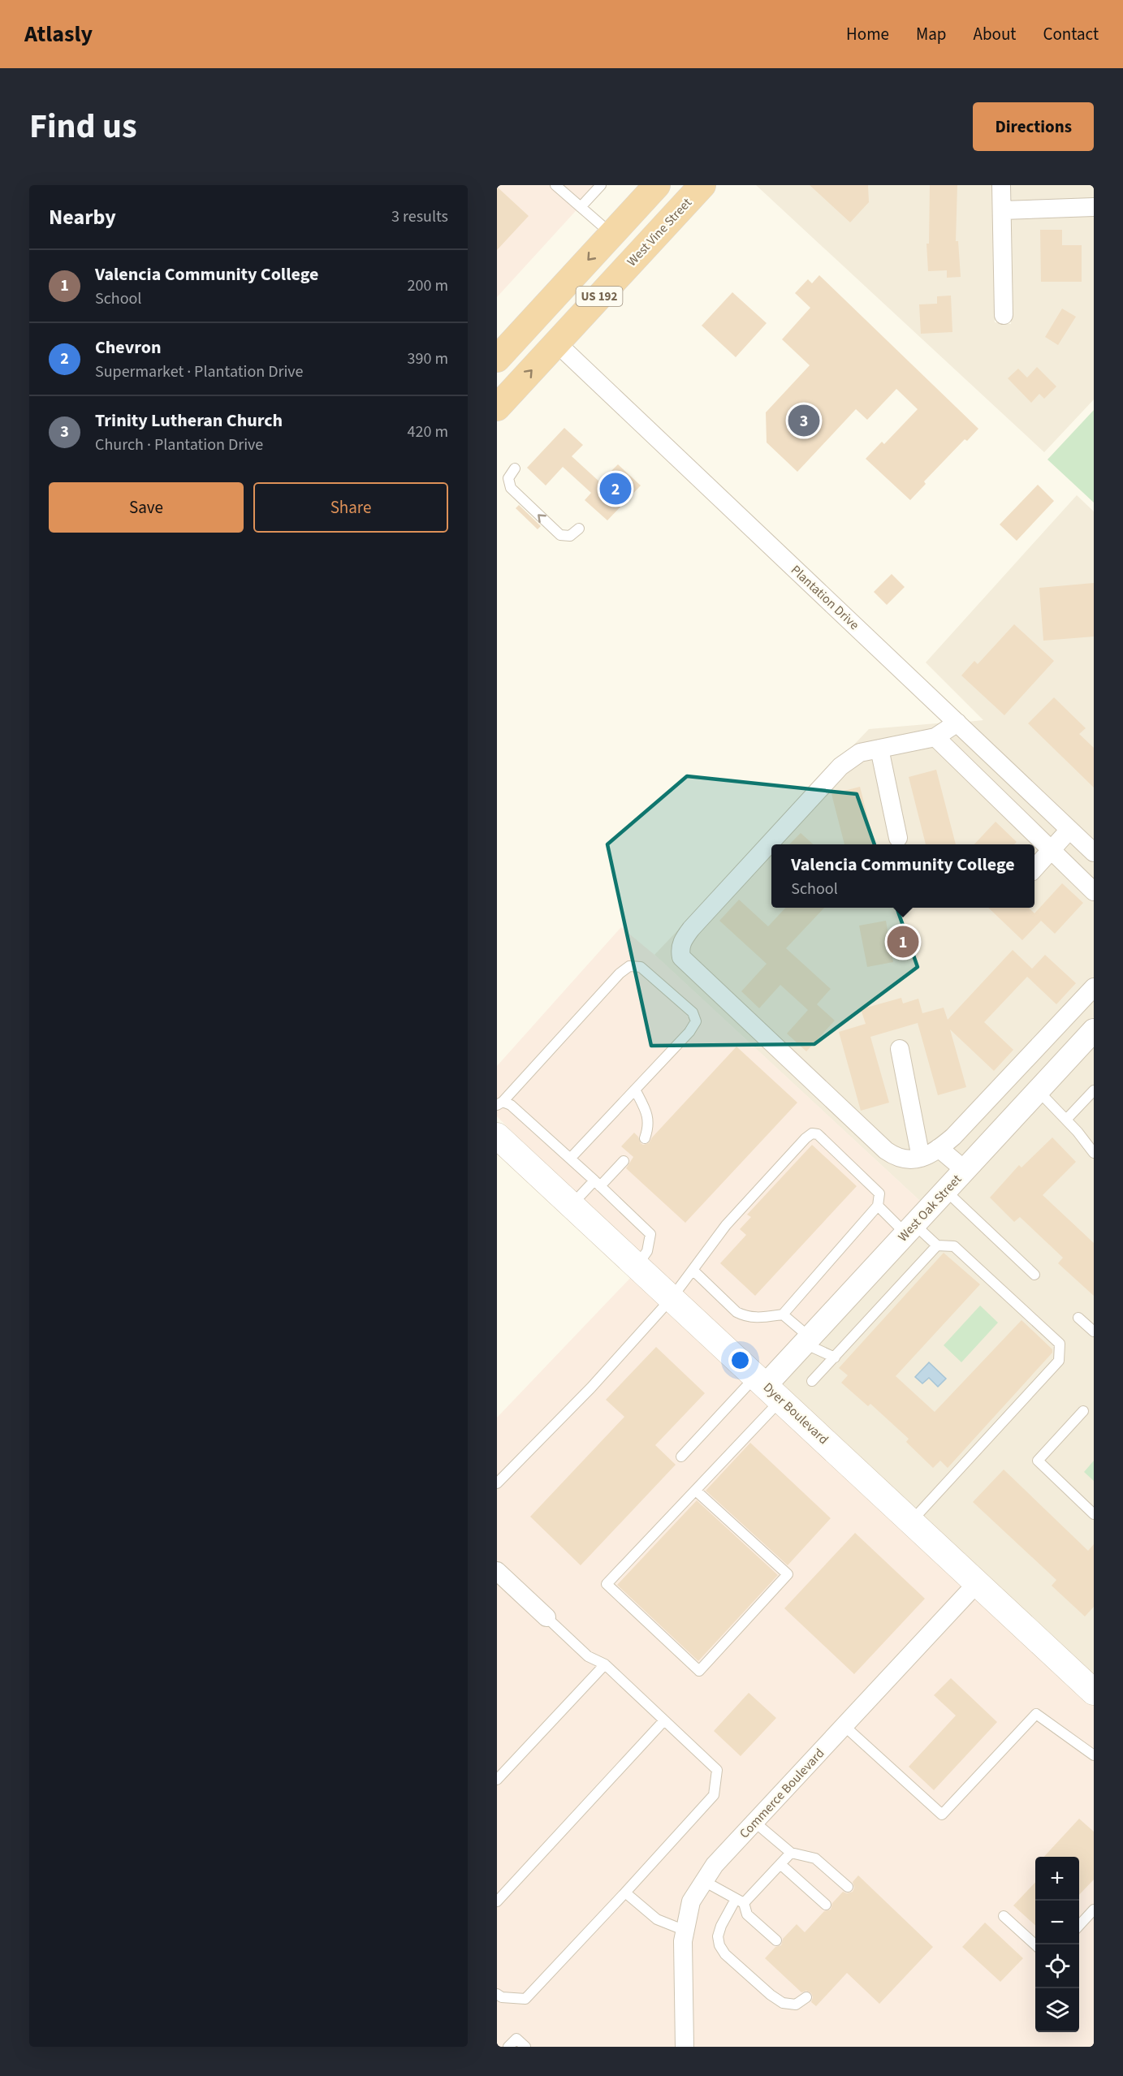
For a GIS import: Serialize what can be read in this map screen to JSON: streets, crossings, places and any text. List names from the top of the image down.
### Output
{
  "streets": {
    "highway": ["West Vine Street", "US 192"],
    "main road": ["Dyer Boulevard"],
    "street": ["Plantation Drive", "West Oak Street", "Commerce Boulevard"]
  },
  "crossings": [
    ["West Vine Street", "Plantation Drive"],
    ["West Oak Street", "Dyer Boulevard"],
    ["Dyer Boulevard", "Commerce Boulevard"]
  ],
  "page": {
    "header": "Atlasly",
    "nav": [
      "Home",
      "Map",
      "About",
      "Contact"
    ],
    "title": "Find us",
    "buttons": [
      "Directions",
      ["Save", "Share"]
    ],
    "heading": ["Nearby", "3 results"],
    "list": [
      {
        "mark": "1",
        "name": "Valencia Community College",
        "note": "School",
        "value": "200 m"
      },
      {
        "mark": "2",
        "name": "Chevron",
        "note": "Supermarket · Plantation Drive",
        "value": "390 m"
      },
      {
        "mark": "3",
        "name": "Trinity Lutheran Church",
        "note": "Church · Plantation Drive",
        "value": "420 m"
      }
    ],
    "pins": ["3", "2", "1"],
    "popup": ["Valencia Community College", "School"],
    "map_buttons": ["+", "−"]
  }
}
